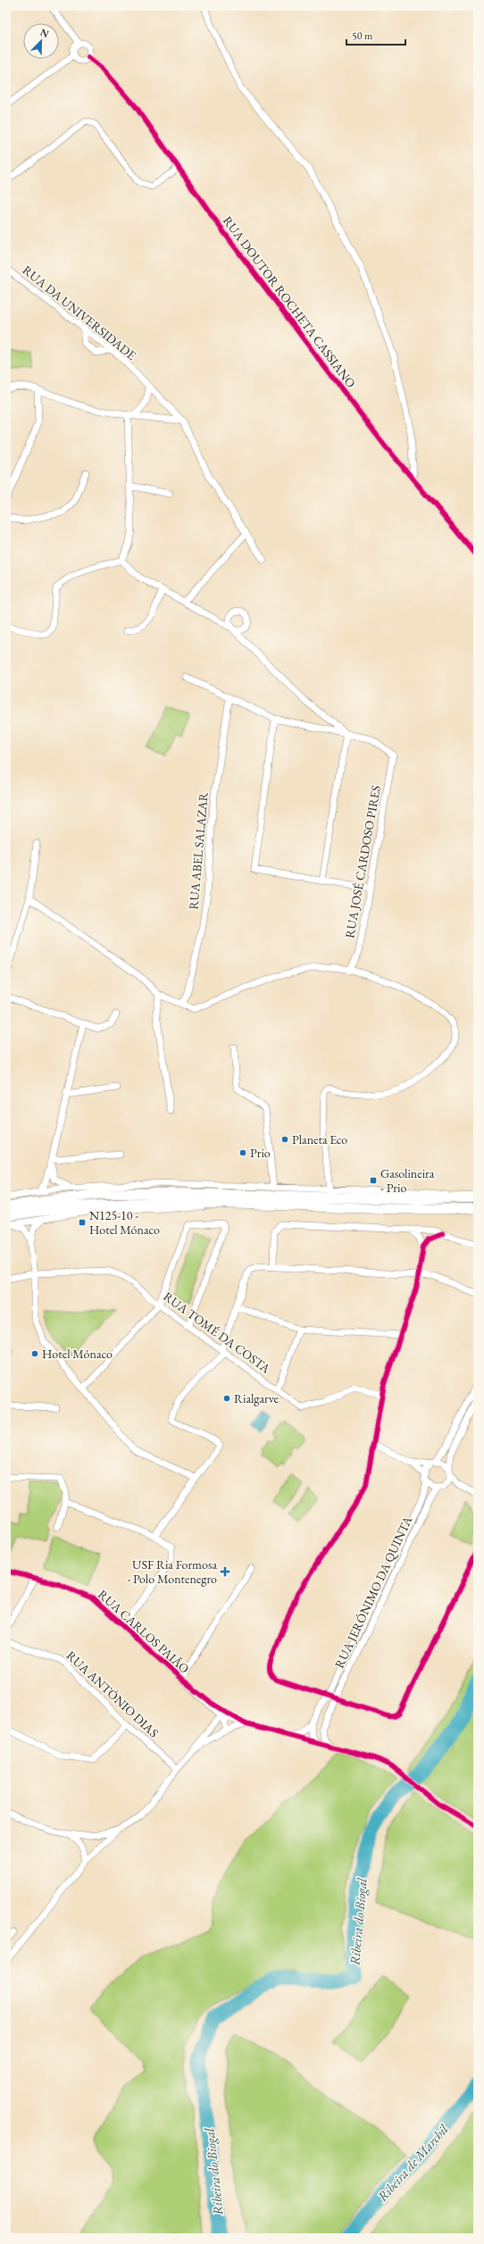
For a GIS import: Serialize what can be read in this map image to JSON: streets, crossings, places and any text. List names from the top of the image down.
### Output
{
  "streets": {
    "street": [
      "RUA DOUTOR ROCHETA CASSIANO",
      "RUA DA UNIVERSIDADE",
      "RUA ABEL SALAZAR",
      "RUA JOSÉ CARDOSO PIRES",
      "RUA TOMÉ DA COSTA",
      "RUA JERÓNIMO DA QUINTA",
      "RUA CARLOS PAIÃO",
      "RUA ANTÓNIO DIAS"
    ]
  },
  "water": ["Ribeira do Biogal", "Ribeira de Marchil"],
  "places": {
    "other": [
      "Planeta Eco",
      "Prio",
      "Hotel Mónaco",
      "Rialgarve"
    ],
    "transit": ["Gasolineira - Prio", "N125-10 - Hotel Mónaco"],
    "health": ["USF Ria Formosa - Polo Montenegro"]
  },
  "scale_bar": "50 m",
  "north": "top right"
}
